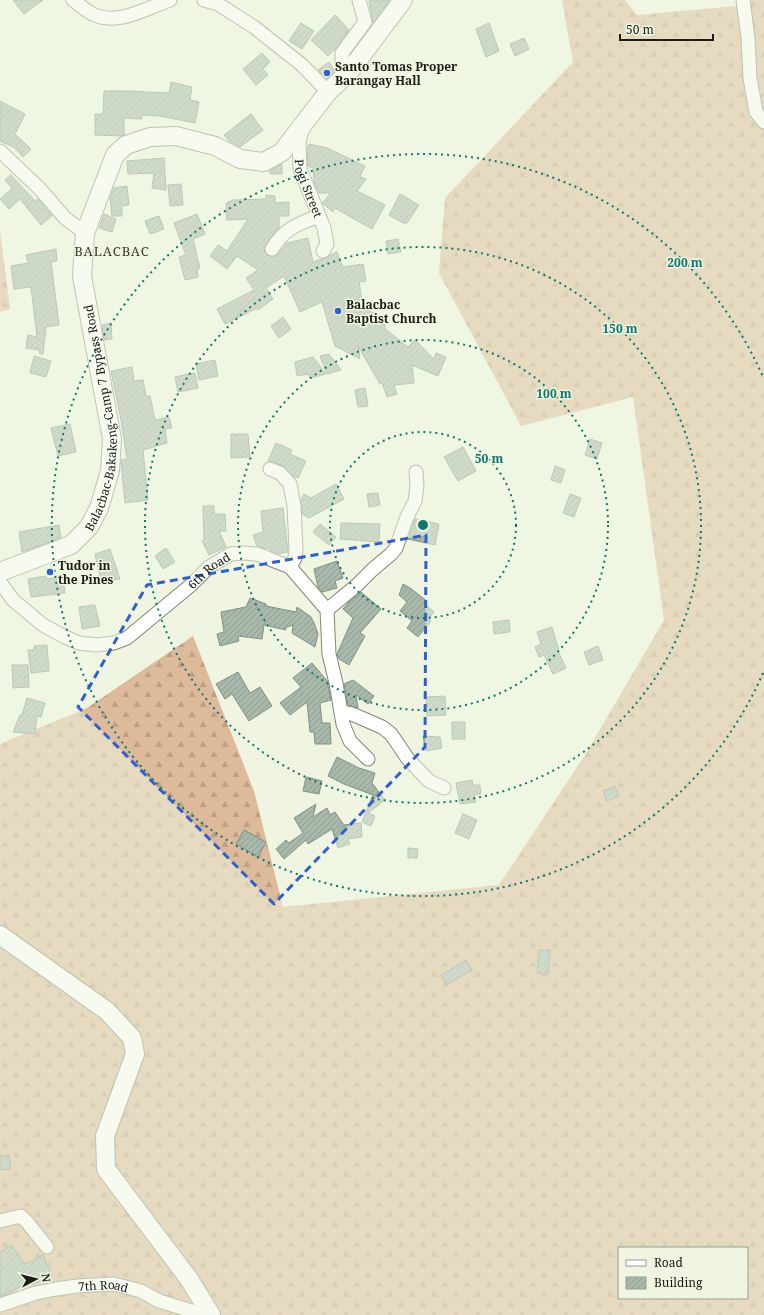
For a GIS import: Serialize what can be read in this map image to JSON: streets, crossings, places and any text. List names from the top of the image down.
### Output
{
  "streets": {
    "main road": ["Balacbac-Bakakeng-Camp 7 Bypass Road"],
    "street": ["Pogi Street", "6th Road", "7th Road"]
  },
  "crossings": [
    ["Pogi Street", "Balacbac-Bakakeng-Camp 7 Bypass Road"]
  ],
  "districts": ["BALACBAC"],
  "places": ["Santo Tomas Proper Barangay Hall", "Balacbac Baptist Church", "Tudor in the Pines"],
  "legend": ["Road", "Building"],
  "scale_bar": "50 m",
  "north": "right",
  "rings": [
    "200 m",
    "150 m",
    "100 m",
    "50 m"
  ]
}
